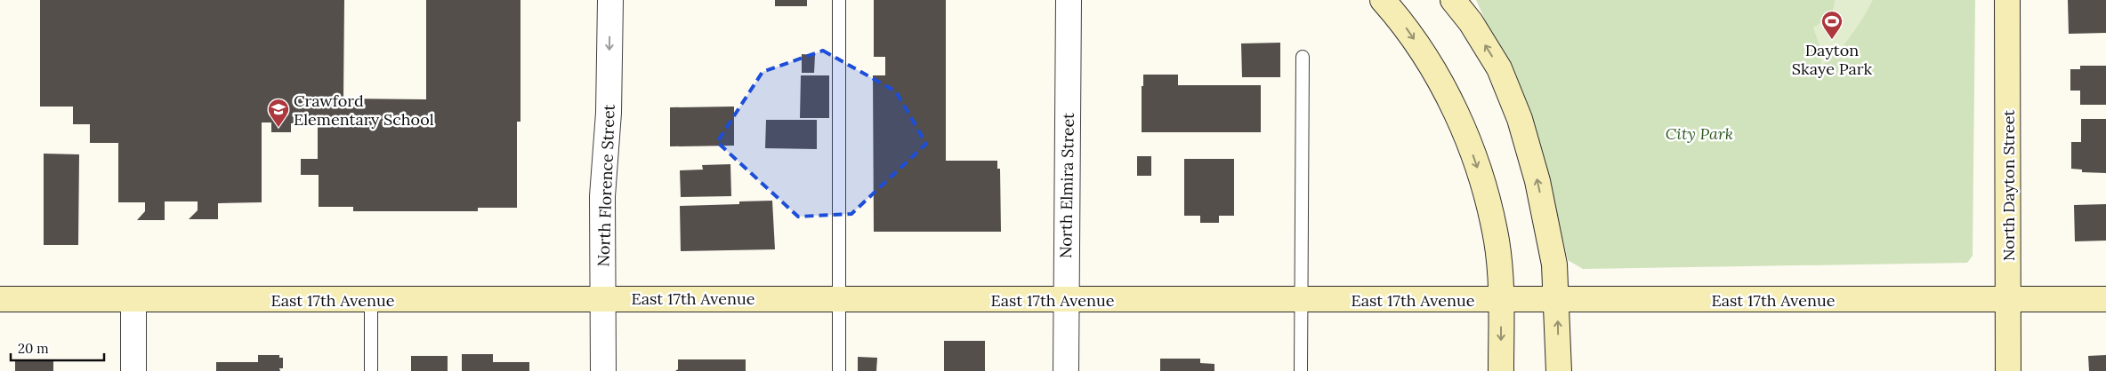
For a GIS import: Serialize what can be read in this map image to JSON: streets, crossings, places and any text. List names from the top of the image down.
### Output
{
  "streets": {
    "street": [
      "North Florence Street",
      "North Elmira Street",
      "North Dayton Street",
      "East 17th Avenue"
    ]
  },
  "crossings": [
    ["North Florence Street", "East 17th Avenue"],
    ["North Elmira Street", "East 17th Avenue"],
    ["North Dayton Street", "East 17th Avenue"]
  ],
  "one_way": ["North Florence Street"],
  "parks": ["City Park"],
  "places": {
    "sports": ["Dayton Skaye Park"],
    "school or university": ["Crawford Elementary School"]
  },
  "scale_bar": "20 m"
}
